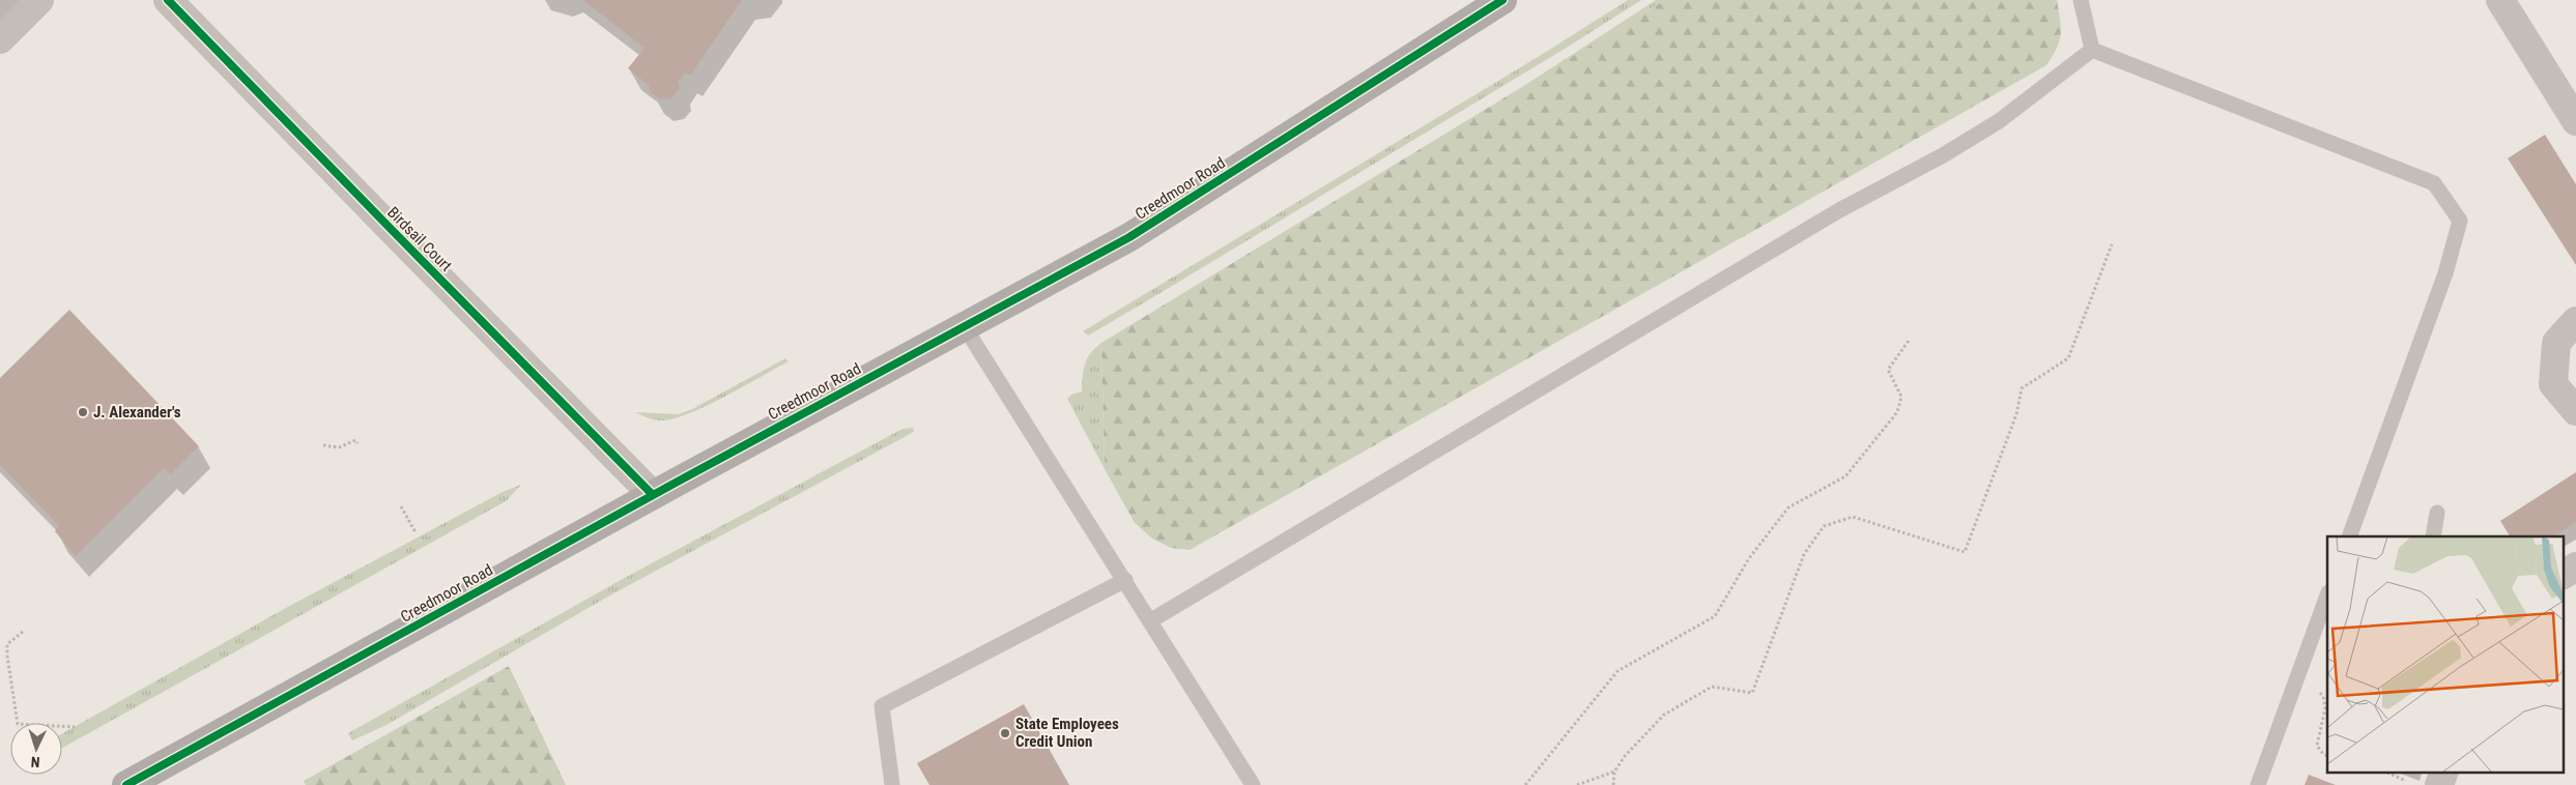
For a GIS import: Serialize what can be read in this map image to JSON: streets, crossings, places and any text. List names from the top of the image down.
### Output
{
  "streets": {
    "main road": ["Creedmoor Road"],
    "street": ["Birdsail Court"]
  },
  "crossings": [
    ["Creedmoor Road", "Birdsail Court"]
  ],
  "places": ["J. Alexander's", "State Employees Credit Union"],
  "north": "bottom"
}
